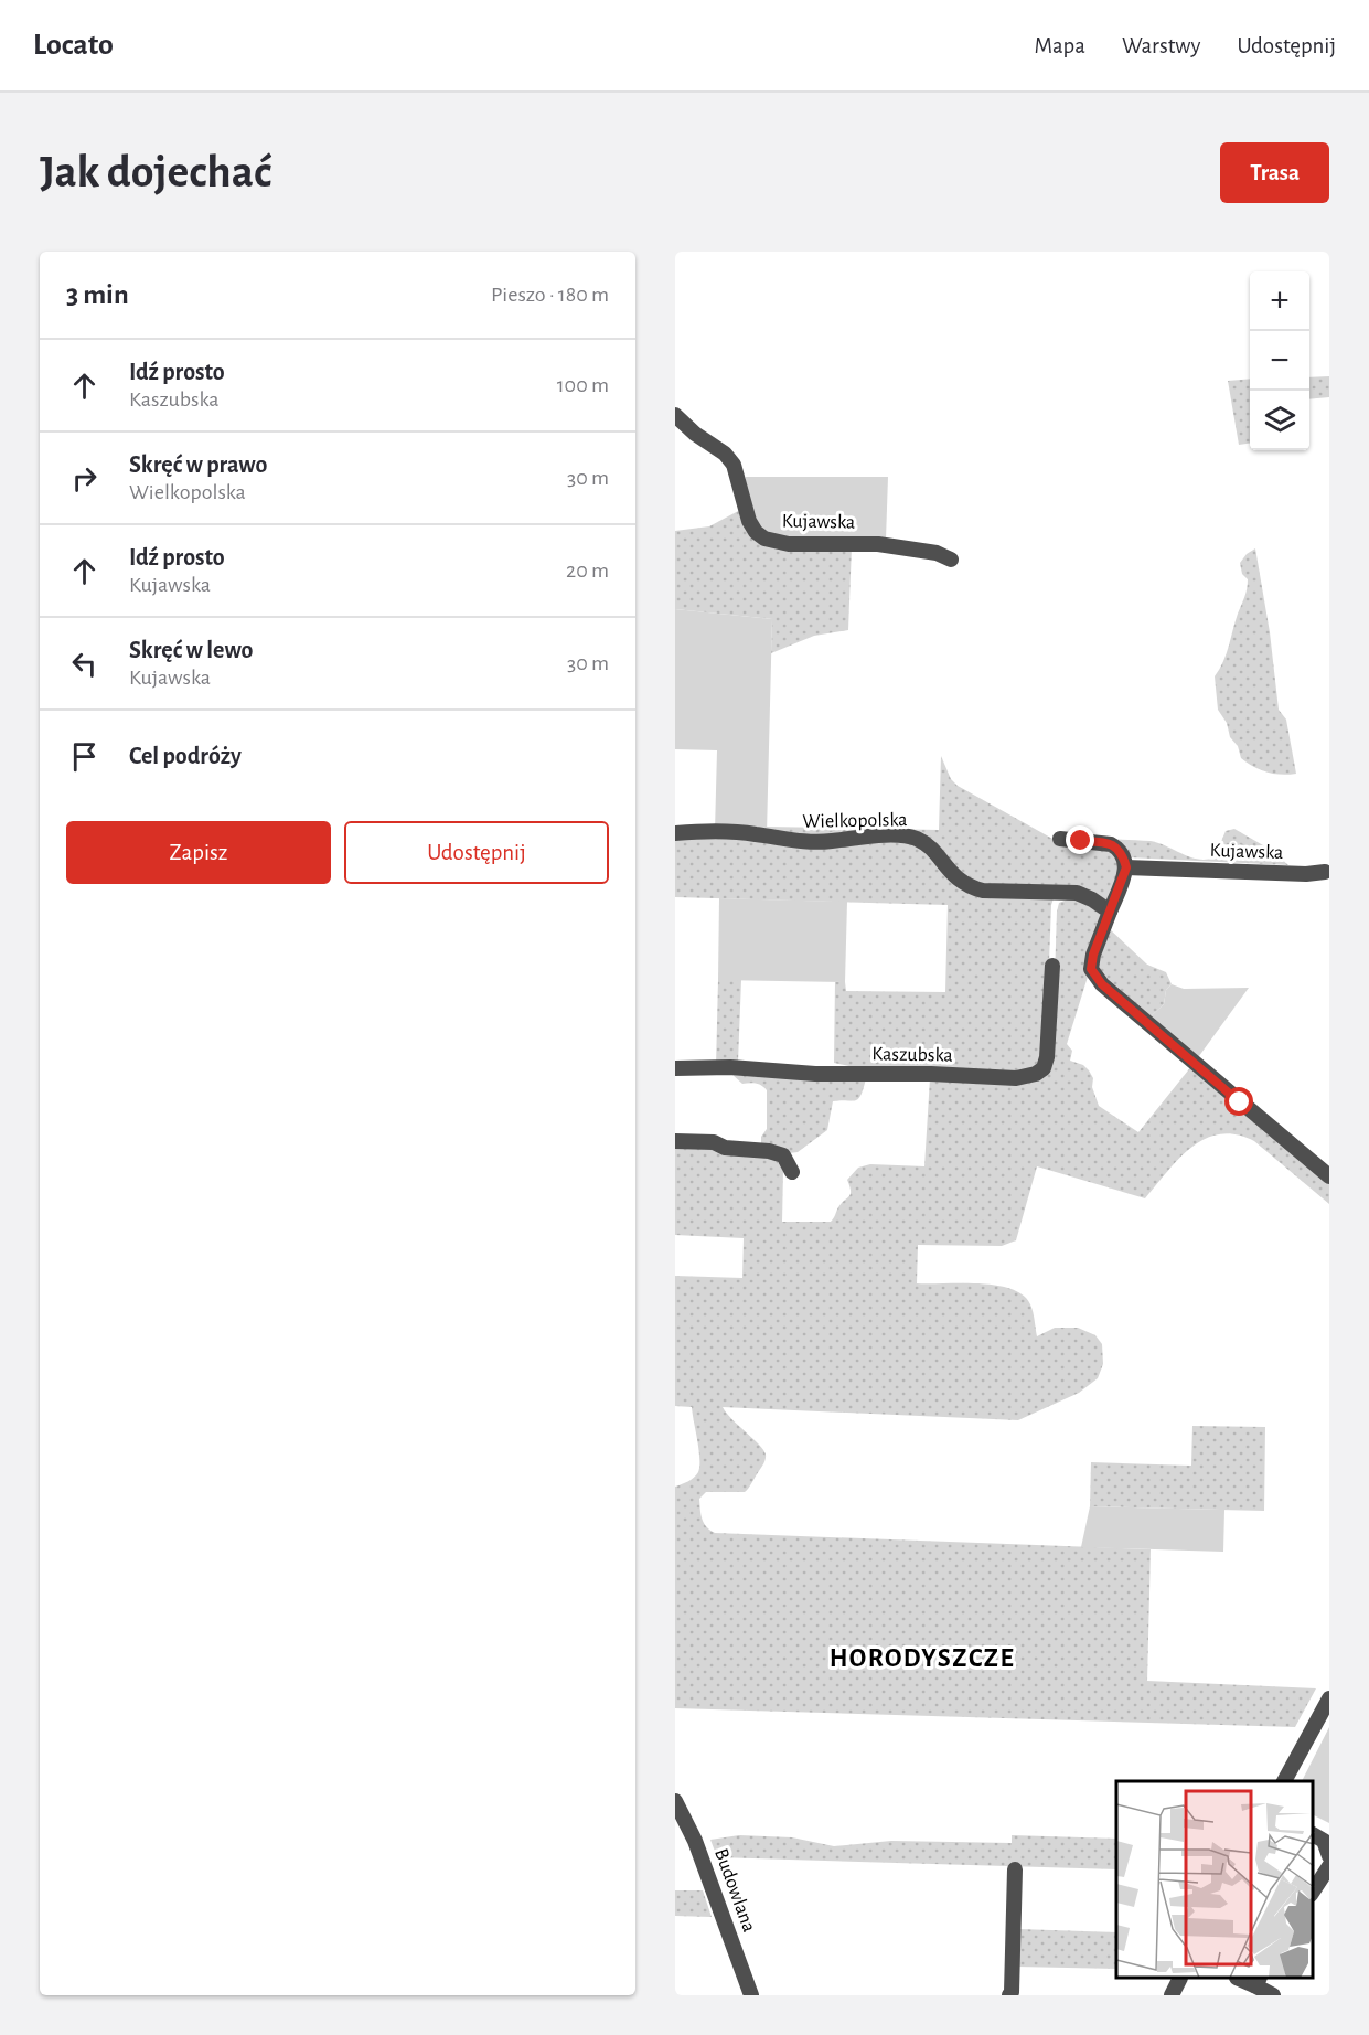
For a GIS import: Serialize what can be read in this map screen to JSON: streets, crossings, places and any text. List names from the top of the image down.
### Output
{
  "streets": {
    "street": [
      "Kujawska",
      "Wielkopolska",
      "Kaszubska",
      "Budowlana"
    ]
  },
  "districts": ["HORODYSZCZE"],
  "page": {
    "header": "Locato",
    "nav": ["Mapa", "Warstwy", "Udostępnij"],
    "buttons": [
      "Trasa",
      ["Zapisz", "Udostępnij"]
    ],
    "title": "Jak dojechać",
    "heading": ["3 min", "Pieszo · 180 m"],
    "map_buttons": ["+", "−"],
    "list": [
      ["Idź prosto", "Kaszubska", "100 m"],
      ["Skręć w prawo", "Wielkopolska", "30 m"],
      ["Idź prosto", "Kujawska", "20 m"],
      ["Skręć w lewo", "Kujawska", "30 m"],
      "Cel podróży"
    ]
  }
}
